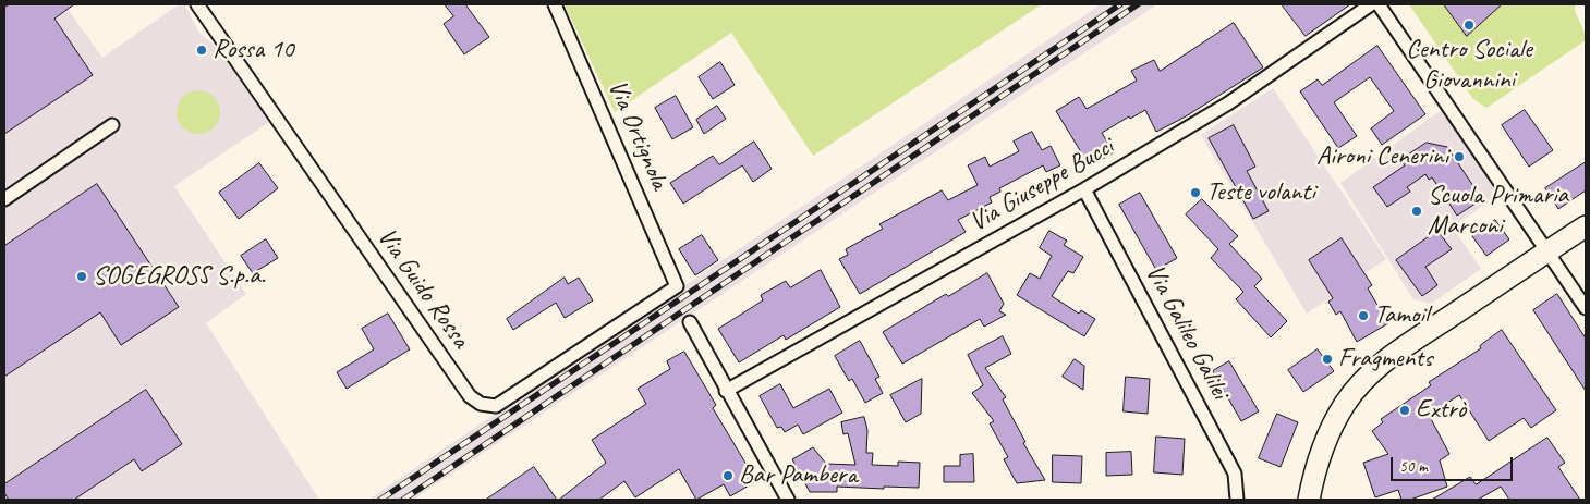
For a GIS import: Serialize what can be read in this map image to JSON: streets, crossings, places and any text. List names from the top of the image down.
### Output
{
  "streets": {
    "street": [
      "Via Ortignola",
      "Via Giuseppe Bucci",
      "Via Guido Rossa",
      "Via Galileo Galilei"
    ]
  },
  "crossings": [
    ["Via Ortignola", "Via Guido Rossa"],
    ["Via Giuseppe Bucci", "Via Galileo Galilei"]
  ],
  "places": [
    "Centro Sociale Giovannini",
    "Rossa 10",
    "Aironi Cenerini",
    "Teste volanti",
    "Scuola Primaria Marconi",
    "SOGEGROSS S.p.a.",
    "Tamoil",
    "Fragments",
    "Extrò",
    "Bar Pambera"
  ],
  "scale_bar": "50 m"
}
